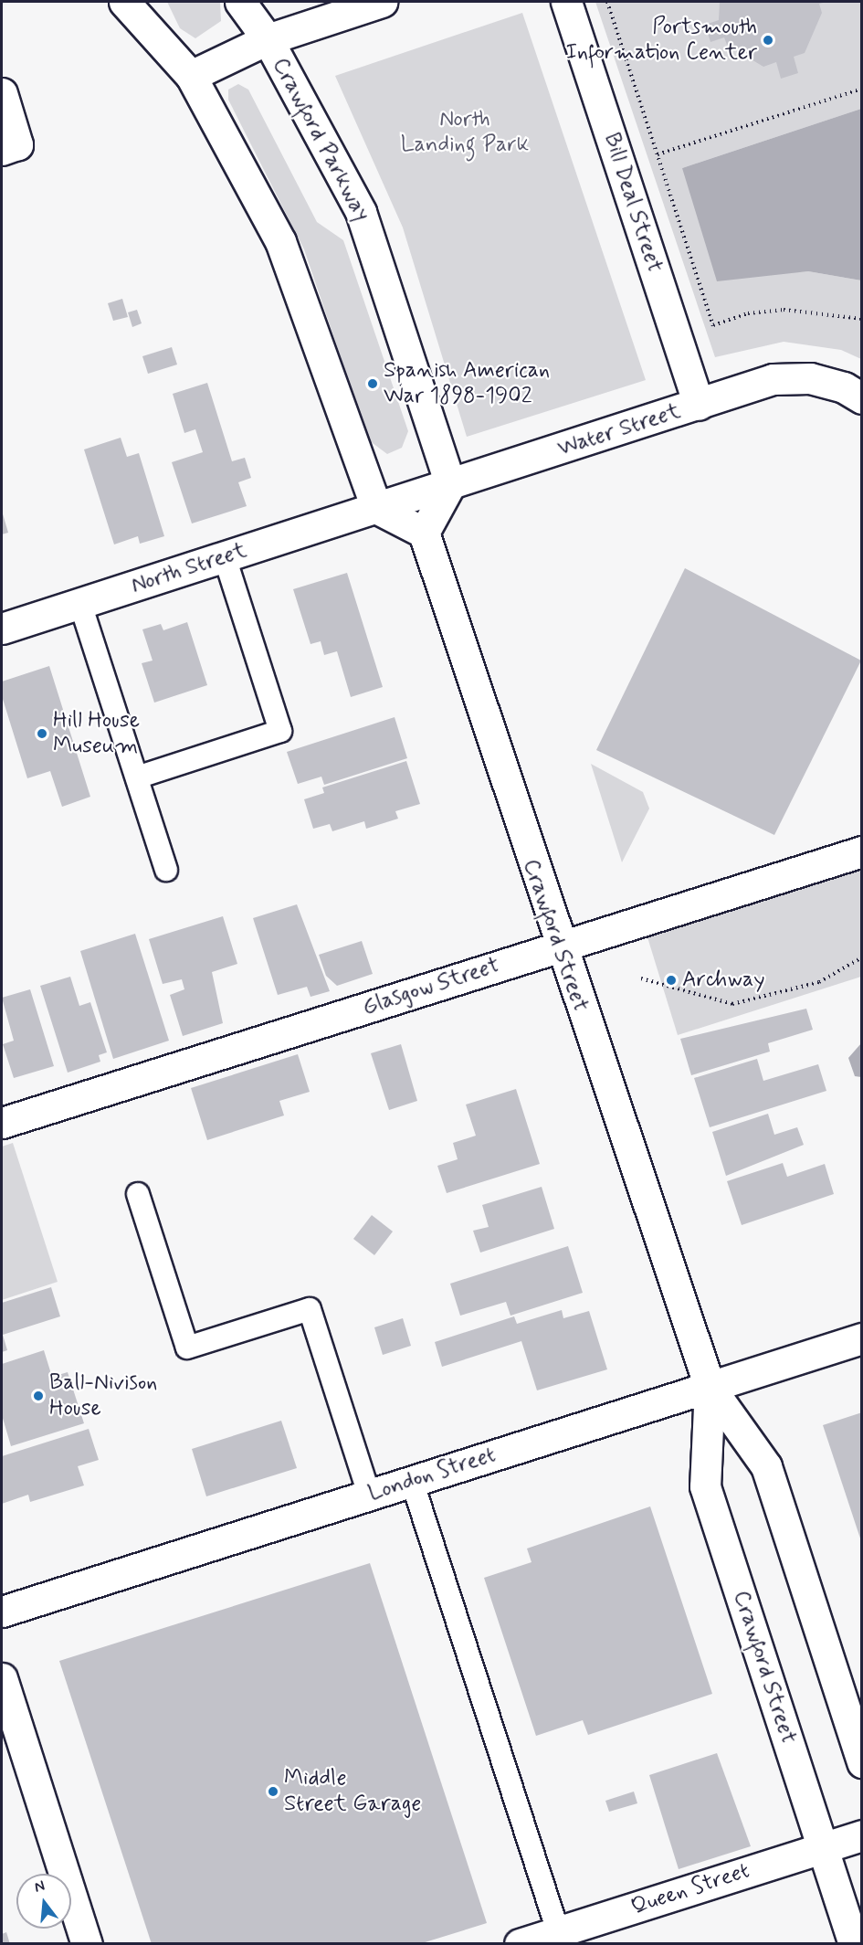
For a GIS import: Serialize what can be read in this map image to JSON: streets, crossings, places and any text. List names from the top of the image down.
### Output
{
  "streets": {
    "street": [
      "Crawford Parkway",
      "Bill Deal Street",
      "Water Street",
      "North Street",
      "Crawford Street",
      "Glasgow Street",
      "London Street",
      "Queen Street"
    ]
  },
  "crossings": [
    ["Crawford Parkway", "Water Street"],
    ["Bill Deal Street", "Water Street"],
    ["Water Street", "North Street"],
    ["Crawford Street", "Glasgow Street"],
    ["Crawford Street", "London Street"],
    ["Crawford Street", "Queen Street"]
  ],
  "parks": ["North Landing Park"],
  "places": [
    "Portsmouth Information Center",
    "Spanish American War 1898-1902",
    "Hill House Museum",
    "Archway",
    "Ball-Nivison House",
    "Middle Street Garage"
  ],
  "north": "top"
}
